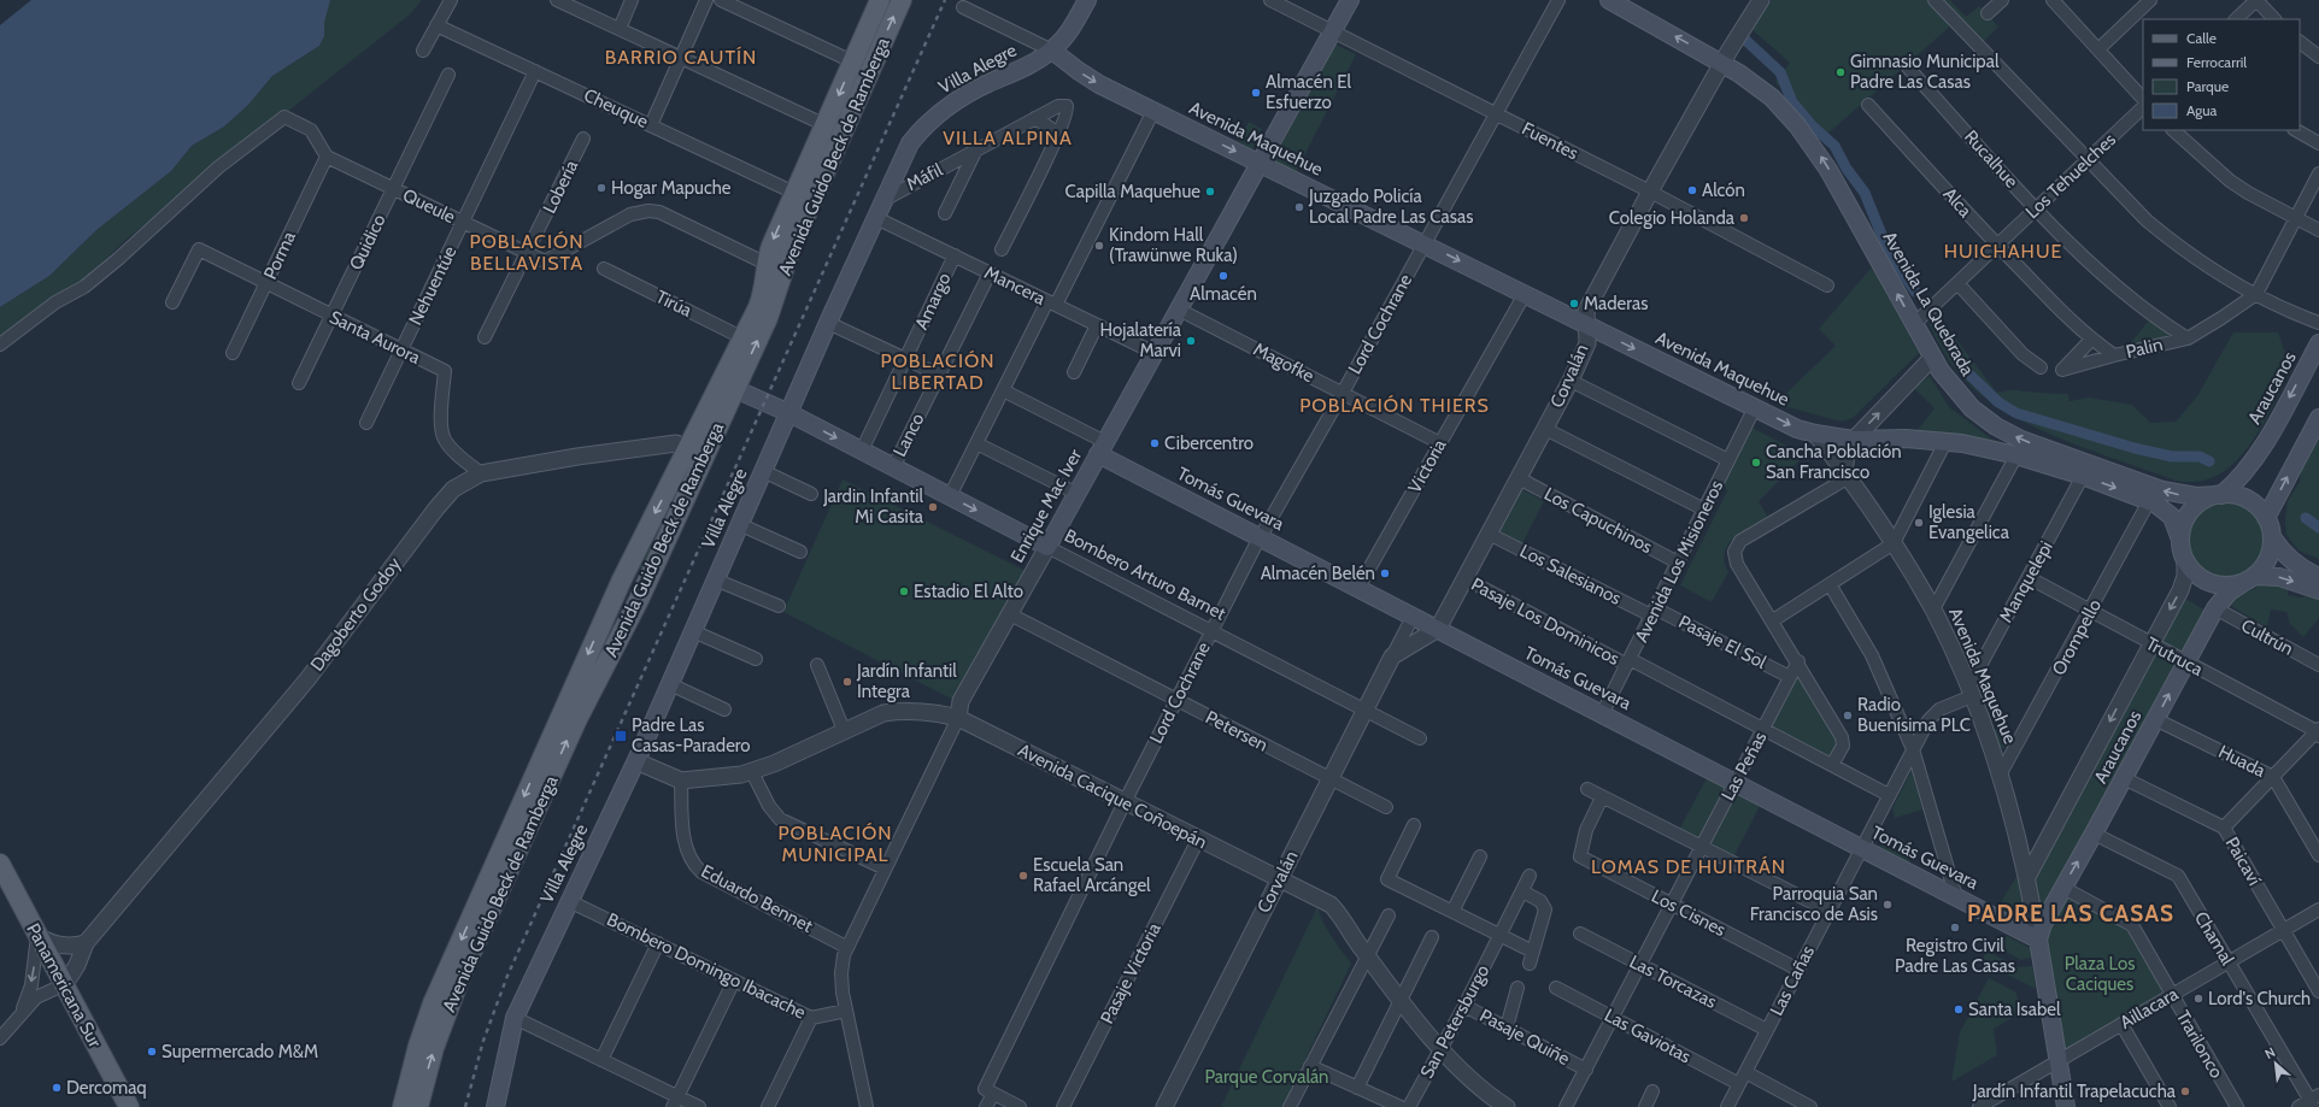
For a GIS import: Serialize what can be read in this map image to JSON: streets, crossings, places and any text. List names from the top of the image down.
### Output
{
  "streets": {
    "main road": [
      "Villa Alegre",
      "Avenida Maquehue",
      "Avenida Guido Beck de Ramberga",
      "Avenida La Quebrada",
      "Araucanos",
      "Tomás Guevara",
      "Enrique Mac Iver",
      "Bombero Arturo Barnet",
      "Panamericana Sur"
    ],
    "street": [
      "Cheuque",
      "Fuentes",
      "Rucalhue",
      "Los Tehuelches",
      "Máfil",
      "Lobería",
      "Alca",
      "Queule",
      "Quidico",
      "Porma",
      "Nehuentúe",
      "Mancera",
      "Amargo",
      "Tirúa",
      "Lord Cochrane",
      "Santa Aurora",
      "Palin",
      "Magofke",
      "Corvalán",
      "Lanco",
      "Victoria",
      "Los Capuchinos",
      "Avenida Los Misioneros",
      "Los Salesianos",
      "Manquelepi",
      "Dagoberto Godoy",
      "Pasaje Los Dominicos",
      "Orompello",
      "Cultrún",
      "Pasaje El Sol",
      "Trutruca",
      "Petersen",
      "Huada",
      "Las Peñas",
      "Avenida Cacique Coñoepán",
      "Paicaví",
      "Eduardo Bennet",
      "Los Cisnes",
      "Chamal",
      "Bombero Domingo Ibacache",
      "Pasaje Victoria",
      "Las Cañas",
      "Las Torcazas",
      "Aillacara",
      "San Petersburgo",
      "Las Gaviotas",
      "Pasaje Quiñe",
      "Trarilonco"
    ]
  },
  "crossings": [
    ["Villa Alegre", "Avenida Maquehue"],
    ["Villa Alegre", "Máfil"],
    ["Villa Alegre", "Mancera"],
    ["Villa Alegre", "Bombero Arturo Barnet"],
    ["Villa Alegre", "Bombero Domingo Ibacache"],
    ["Cheuque", "Avenida Guido Beck de Ramberga"],
    ["Cheuque", "Nehuentúe"],
    ["Avenida Maquehue", "Lord Cochrane"],
    ["Avenida Maquehue", "Corvalán"],
    ["Avenida Maquehue", "Araucanos"],
    ["Avenida Maquehue", "Victoria"],
    ["Avenida Maquehue", "Tomás Guevara"],
    ["Avenida Maquehue", "Enrique Mac Iver"],
    ["Avenida Maquehue", "Avenida Los Misioneros"],
    ["Avenida Maquehue", "Manquelepi"],
    ["Avenida Maquehue", "Orompello"],
    ["Avenida Maquehue", "Las Cañas"],
    ["Avenida Maquehue", "Aillacara"],
    ["Fuentes", "Lord Cochrane"],
    ["Fuentes", "Corvalán"],
    ["Fuentes", "Enrique Mac Iver"],
    ["Avenida Guido Beck de Ramberga", "Queule"],
    ["Avenida Guido Beck de Ramberga", "Tirúa"],
    ["Avenida Guido Beck de Ramberga", "Bombero Arturo Barnet"],
    ["Avenida Guido Beck de Ramberga", "Dagoberto Godoy"],
    ["Rucalhue", "Los Tehuelches"],
    ["Rucalhue", "Palin"],
    ["Los Tehuelches", "Alca"],
    ["Los Tehuelches", "Avenida La Quebrada"],
    ["Lobería", "Queule"],
    ["Alca", "Palin"],
    ["Queule", "Quidico"],
    ["Queule", "Porma"],
    ["Queule", "Nehuentúe"],
    ["Quidico", "Santa Aurora"],
    ["Porma", "Santa Aurora"],
    ["Nehuentúe", "Santa Aurora"],
    ["Mancera", "Amargo"],
    ["Mancera", "Lanco"],
    ["Mancera", "Enrique Mac Iver"],
    ["Amargo", "Bombero Arturo Barnet"],
    ["Avenida La Quebrada", "Corvalán"],
    ["Avenida La Quebrada", "Araucanos"],
    ["Lord Cochrane", "Magofke"],
    ["Lord Cochrane", "Tomás Guevara"],
    ["Lord Cochrane", "Bombero Arturo Barnet"],
    ["Lord Cochrane", "Petersen"],
    ["Lord Cochrane", "Avenida Cacique Coñoepán"],
    ["Santa Aurora", "Dagoberto Godoy"],
    ["Magofke", "Victoria"],
    ["Magofke", "Enrique Mac Iver"],
    ["Corvalán", "Tomás Guevara"],
    ["Corvalán", "Los Capuchinos"],
    ["Corvalán", "Bombero Arturo Barnet"],
    ["Corvalán", "Los Salesianos"],
    ["Corvalán", "Pasaje Los Dominicos"],
    ["Corvalán", "Petersen"],
    ["Corvalán", "Avenida Cacique Coñoepán"],
    ["Araucanos", "Tomás Guevara"],
    ["Araucanos", "Cultrún"],
    ["Araucanos", "Trutruca"],
    ["Araucanos", "Huada"],
    ["Araucanos", "Paicaví"],
    ["Araucanos", "Chamal"],
    ["Araucanos", "Trarilonco"],
    ["Lanco", "Bombero Arturo Barnet"],
    ["Victoria", "Tomás Guevara"],
    ["Tomás Guevara", "Enrique Mac Iver"],
    ["Tomás Guevara", "Avenida Los Misioneros"],
    ["Tomás Guevara", "Las Peñas"],
    ["Tomás Guevara", "Las Cañas"],
    ["Enrique Mac Iver", "Bombero Arturo Barnet"],
    ["Enrique Mac Iver", "Petersen"],
    ["Enrique Mac Iver", "Avenida Cacique Coñoepán"],
    ["Enrique Mac Iver", "Eduardo Bennet"],
    ["Enrique Mac Iver", "Bombero Domingo Ibacache"],
    ["Los Capuchinos", "Avenida Los Misioneros"],
    ["Avenida Los Misioneros", "Los Salesianos"],
    ["Avenida Los Misioneros", "Pasaje Los Dominicos"],
    ["Avenida Los Misioneros", "Pasaje El Sol"],
    ["Los Salesianos", "Pasaje El Sol"],
    ["Manquelepi", "Trutruca"],
    ["Manquelepi", "Las Cañas"],
    ["Dagoberto Godoy", "Panamericana Sur"],
    ["Pasaje Los Dominicos", "Las Peñas"],
    ["Pasaje Los Dominicos", "Las Cañas"],
    ["Orompello", "Trutruca"],
    ["Pasaje El Sol", "Las Peñas"],
    ["Las Peñas", "Los Cisnes"],
    ["Las Peñas", "Las Torcazas"],
    ["Las Peñas", "Las Gaviotas"],
    ["Las Peñas", "Pasaje Quiñe"],
    ["Avenida Cacique Coñoepán", "Eduardo Bennet"],
    ["Avenida Cacique Coñoepán", "Pasaje Victoria"],
    ["Avenida Cacique Coñoepán", "San Petersburgo"],
    ["Paicaví", "Aillacara"],
    ["Los Cisnes", "Las Cañas"],
    ["Chamal", "Aillacara"],
    ["Las Cañas", "Las Torcazas"],
    ["Las Cañas", "Las Gaviotas"],
    ["Aillacara", "Trarilonco"],
    ["San Petersburgo", "Pasaje Quiñe"]
  ],
  "one_way": ["Avenida La Quebrada"],
  "districts": [
    "BARRIO CAUTÍN",
    "VILLA ALPINA",
    "POBLACIÓN BELLAVISTA",
    "HUICHAHUE",
    "POBLACIÓN LIBERTAD",
    "POBLACIÓN THIERS",
    "POBLACIÓN MUNICIPAL",
    "LOMAS DE HUITRÁN",
    "PADRE LAS CASAS"
  ],
  "parks": ["Plaza Los Caciques", "Parque Corvalán"],
  "places": {
    "other": [
      "Gimnasio Municipal Padre Las Casas",
      "Almacén El Esfuerzo",
      "Hogar Mapuche",
      "Alcón",
      "Capilla Maquehue",
      "Juzgado Policía Local Padre Las Casas",
      "Colegio Holanda",
      "Kindom Hall (Trawünwe Ruka)",
      "Almacén",
      "Maderas",
      "Hojalatería Marvi",
      "Cibercentro",
      "Cancha Población San Francisco",
      "Jardin Infantil Mi Casita",
      "Iglesia Evangelica",
      "Almacén Belén",
      "Estadio El Alto",
      "Jardín Infantil Integra",
      "Radio Buenísima PLC",
      "Escuela San Rafael Arcángel",
      "Parroquia San Francisco de Asis",
      "Registro Civil Padre Las Casas",
      "Lord's Church",
      "Santa Isabel",
      "Supermercado M&M",
      "Dercomaq",
      "Jardín Infantil Trapelacucha"
    ],
    "transit": ["Padre Las Casas-Paradero"]
  },
  "legend": [
    "Calle",
    "Ferrocarril",
    "Parque",
    "Agua"
  ],
  "north": "top left"
}
